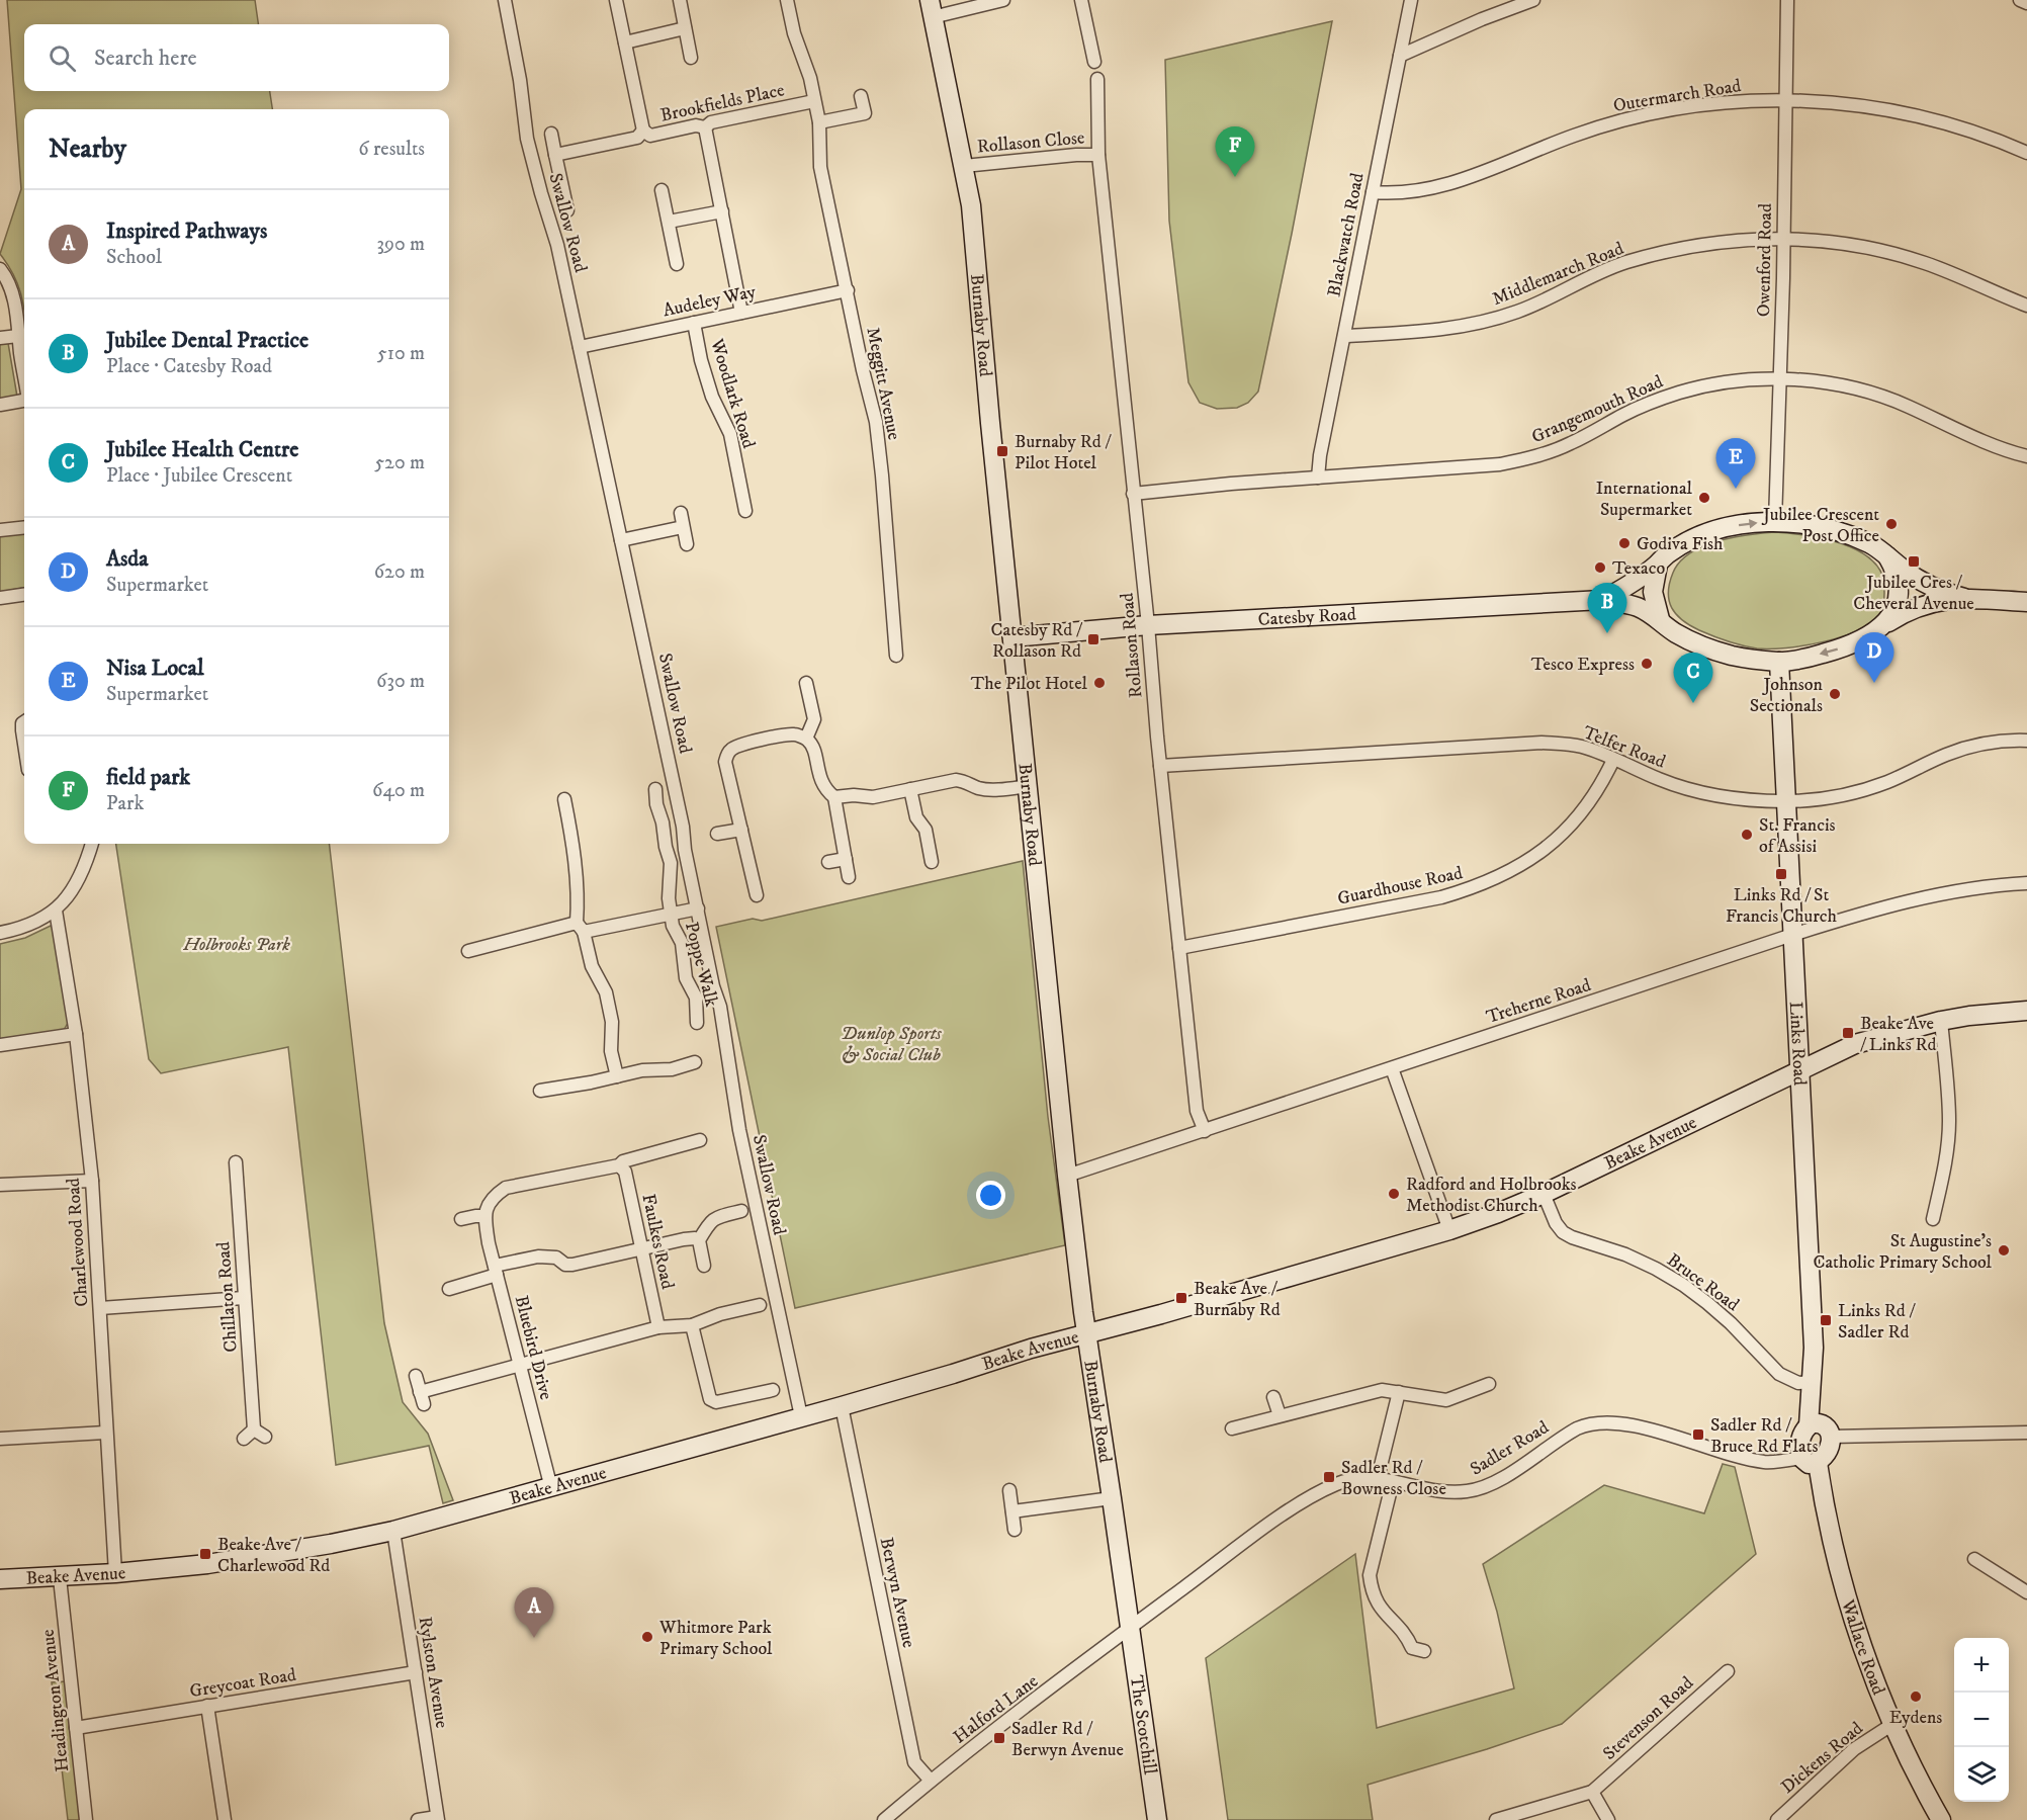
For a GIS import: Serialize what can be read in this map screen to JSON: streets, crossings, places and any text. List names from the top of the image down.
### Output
{
  "streets": {
    "street": [
      "Outermarch Road",
      "Brookfields Place",
      "Rollason Close",
      "Swallow Road",
      "Blackwatch Road",
      "Owenford Road",
      "Middlemarch Road",
      "Audeley Way",
      "Burnaby Road",
      "Meggitt Avenue",
      "Woodlark Road",
      "Grangemouth Road",
      "Catesby Road",
      "Rollason Road",
      "Telfer Road",
      "Guardhouse Road",
      "Poppe Walk",
      "Treherne Road",
      "Links Road",
      "Beake Avenue",
      "Faulkes Road",
      "Charlewood Road",
      "Bruce Road",
      "Chillaton Road",
      "Bluebird Drive",
      "Sadler Road",
      "Berwyn Avenue",
      "Wallace Road",
      "Rylston Avenue",
      "Greycoat Road",
      "Headington Avenue",
      "Halford Lane",
      "Stevenson Road",
      "The Scotchill",
      "Dickens Road"
    ]
  },
  "crossings": [
    ["Outermarch Road", "Blackwatch Road"],
    ["Outermarch Road", "Owenford Road"],
    ["Brookfields Place", "Meggitt Avenue"],
    ["Rollason Close", "Burnaby Road"],
    ["Rollason Close", "Rollason Road"],
    ["Swallow Road", "Audeley Way"],
    ["Swallow Road", "Beake Avenue"],
    ["Blackwatch Road", "Middlemarch Road"],
    ["Blackwatch Road", "Grangemouth Road"],
    ["Owenford Road", "Middlemarch Road"],
    ["Owenford Road", "Grangemouth Road"],
    ["Owenford Road", "Catesby Road"],
    ["Owenford Road", "Links Road"],
    ["Audeley Way", "Meggitt Avenue"],
    ["Audeley Way", "Woodlark Road"],
    ["Burnaby Road", "Catesby Road"],
    ["Burnaby Road", "Treherne Road"],
    ["Burnaby Road", "Beake Avenue"],
    ["Burnaby Road", "Sadler Road"],
    ["Burnaby Road", "Halford Lane"],
    ["Burnaby Road", "The Scotchill"],
    ["Grangemouth Road", "Rollason Road"],
    ["Catesby Road", "Rollason Road"],
    ["Catesby Road", "Links Road"],
    ["Rollason Road", "Telfer Road"],
    ["Rollason Road", "Guardhouse Road"],
    ["Rollason Road", "Treherne Road"],
    ["Telfer Road", "Guardhouse Road"],
    ["Telfer Road", "Links Road"],
    ["Treherne Road", "Links Road"],
    ["Links Road", "Beake Avenue"],
    ["Links Road", "Bruce Road"],
    ["Links Road", "Sadler Road"],
    ["Links Road", "Wallace Road"],
    ["Beake Avenue", "Charlewood Road"],
    ["Beake Avenue", "Bruce Road"],
    ["Beake Avenue", "Bluebird Drive"],
    ["Beake Avenue", "Berwyn Avenue"],
    ["Beake Avenue", "Rylston Avenue"],
    ["Beake Avenue", "Headington Avenue"],
    ["Sadler Road", "Wallace Road"],
    ["Sadler Road", "Halford Lane"],
    ["Sadler Road", "The Scotchill"],
    ["Berwyn Avenue", "Halford Lane"],
    ["Wallace Road", "Dickens Road"],
    ["Rylston Avenue", "Greycoat Road"],
    ["Greycoat Road", "Headington Avenue"],
    ["Halford Lane", "The Scotchill"]
  ],
  "parks": ["Holbrooks Park", "Dunlop Sports & Social Club"],
  "places": {
    "transit": [
      "Burnaby Rd / Pilot Hotel",
      "Jubilee Cres / Cheveral Avenue",
      "Catesby Rd / Rollason Rd",
      "Links Rd / St Francis Church",
      "Beake Ave / Links Rd",
      "Beake Ave / Burnaby Rd",
      "Links Rd / Sadler Rd",
      "Sadler Rd / Bruce Rd Flats",
      "Sadler Rd / Bowness Close",
      "Beake Ave / Charlewood Rd",
      "Sadler Rd / Berwyn Avenue"
    ],
    "other": [
      "International Supermarket",
      "Jubilee Crescent Post Office",
      "Godiva Fish",
      "Texaco",
      "Tesco Express",
      "The Pilot Hotel",
      "Johnson Sectionals",
      "St. Francis of Assisi",
      "Radford and Holbrooks Methodist Church",
      "St Augustine's Catholic Primary School",
      "Whitmore Park Primary School",
      "Eydens"
    ]
  },
  "page": {
    "search": "Search here",
    "heading": ["Nearby", "6 results"],
    "pins": [
      "F",
      "E",
      "B",
      "D",
      "C",
      "A"
    ],
    "list": [
      {
        "mark": "A",
        "name": "Inspired Pathways",
        "note": "School",
        "value": "390 m"
      },
      {
        "mark": "B",
        "name": "Jubilee Dental Practice",
        "note": "Place · Catesby Road",
        "value": "510 m"
      },
      {
        "mark": "C",
        "name": "Jubilee Health Centre",
        "note": "Place · Jubilee Crescent",
        "value": "520 m"
      },
      {
        "mark": "D",
        "name": "Asda",
        "note": "Supermarket",
        "value": "620 m"
      },
      {
        "mark": "E",
        "name": "Nisa Local",
        "note": "Supermarket",
        "value": "630 m"
      },
      {
        "mark": "F",
        "name": "field park",
        "note": "Park",
        "value": "640 m"
      }
    ],
    "map_buttons": ["+", "−"]
  }
}
